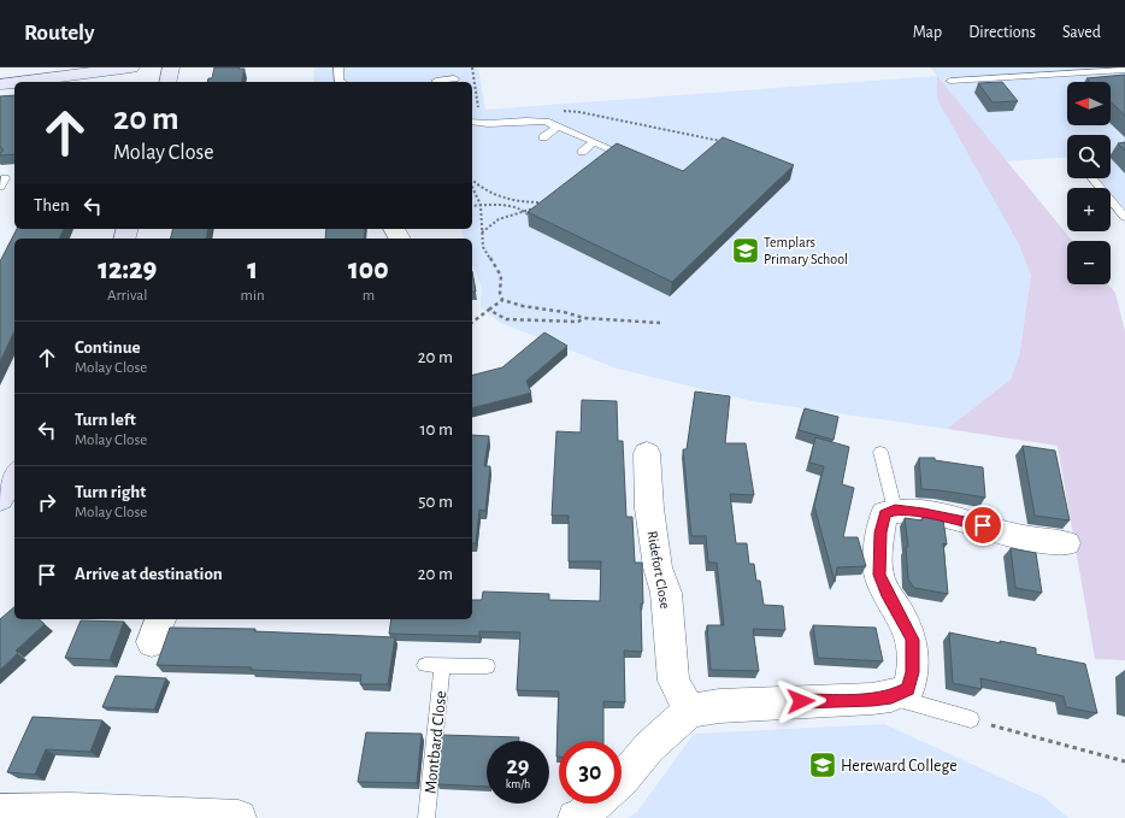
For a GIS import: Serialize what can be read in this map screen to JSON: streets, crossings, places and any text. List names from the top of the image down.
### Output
{
  "streets": {
    "street": ["Ridefort Close"],
    "lane": ["Montbard Close"]
  },
  "places": {
    "school or university": ["Templars Primary School", "Hereward College"]
  },
  "north": "left",
  "page": {
    "header": "Routely",
    "nav": ["Map", "Directions", "Saved"],
    "map_buttons": ["+", "−"],
    "turn": ["20 m", "Molay Close"],
    "then": "Then",
    "eta": [
      "12:29",
      "Arrival",
      "1",
      "min",
      "100",
      "m"
    ],
    "list": [
      {
        "name": "Continue",
        "note": "Molay Close",
        "value": "20 m"
      },
      {
        "name": "Turn left",
        "note": "Molay Close",
        "value": "10 m"
      },
      {
        "name": "Turn right",
        "note": "Molay Close",
        "value": "50 m"
      },
      {
        "name": "Arrive at destination",
        "value": "20 m"
      }
    ],
    "speed": "29 km/h",
    "limit": "30"
  }
}
